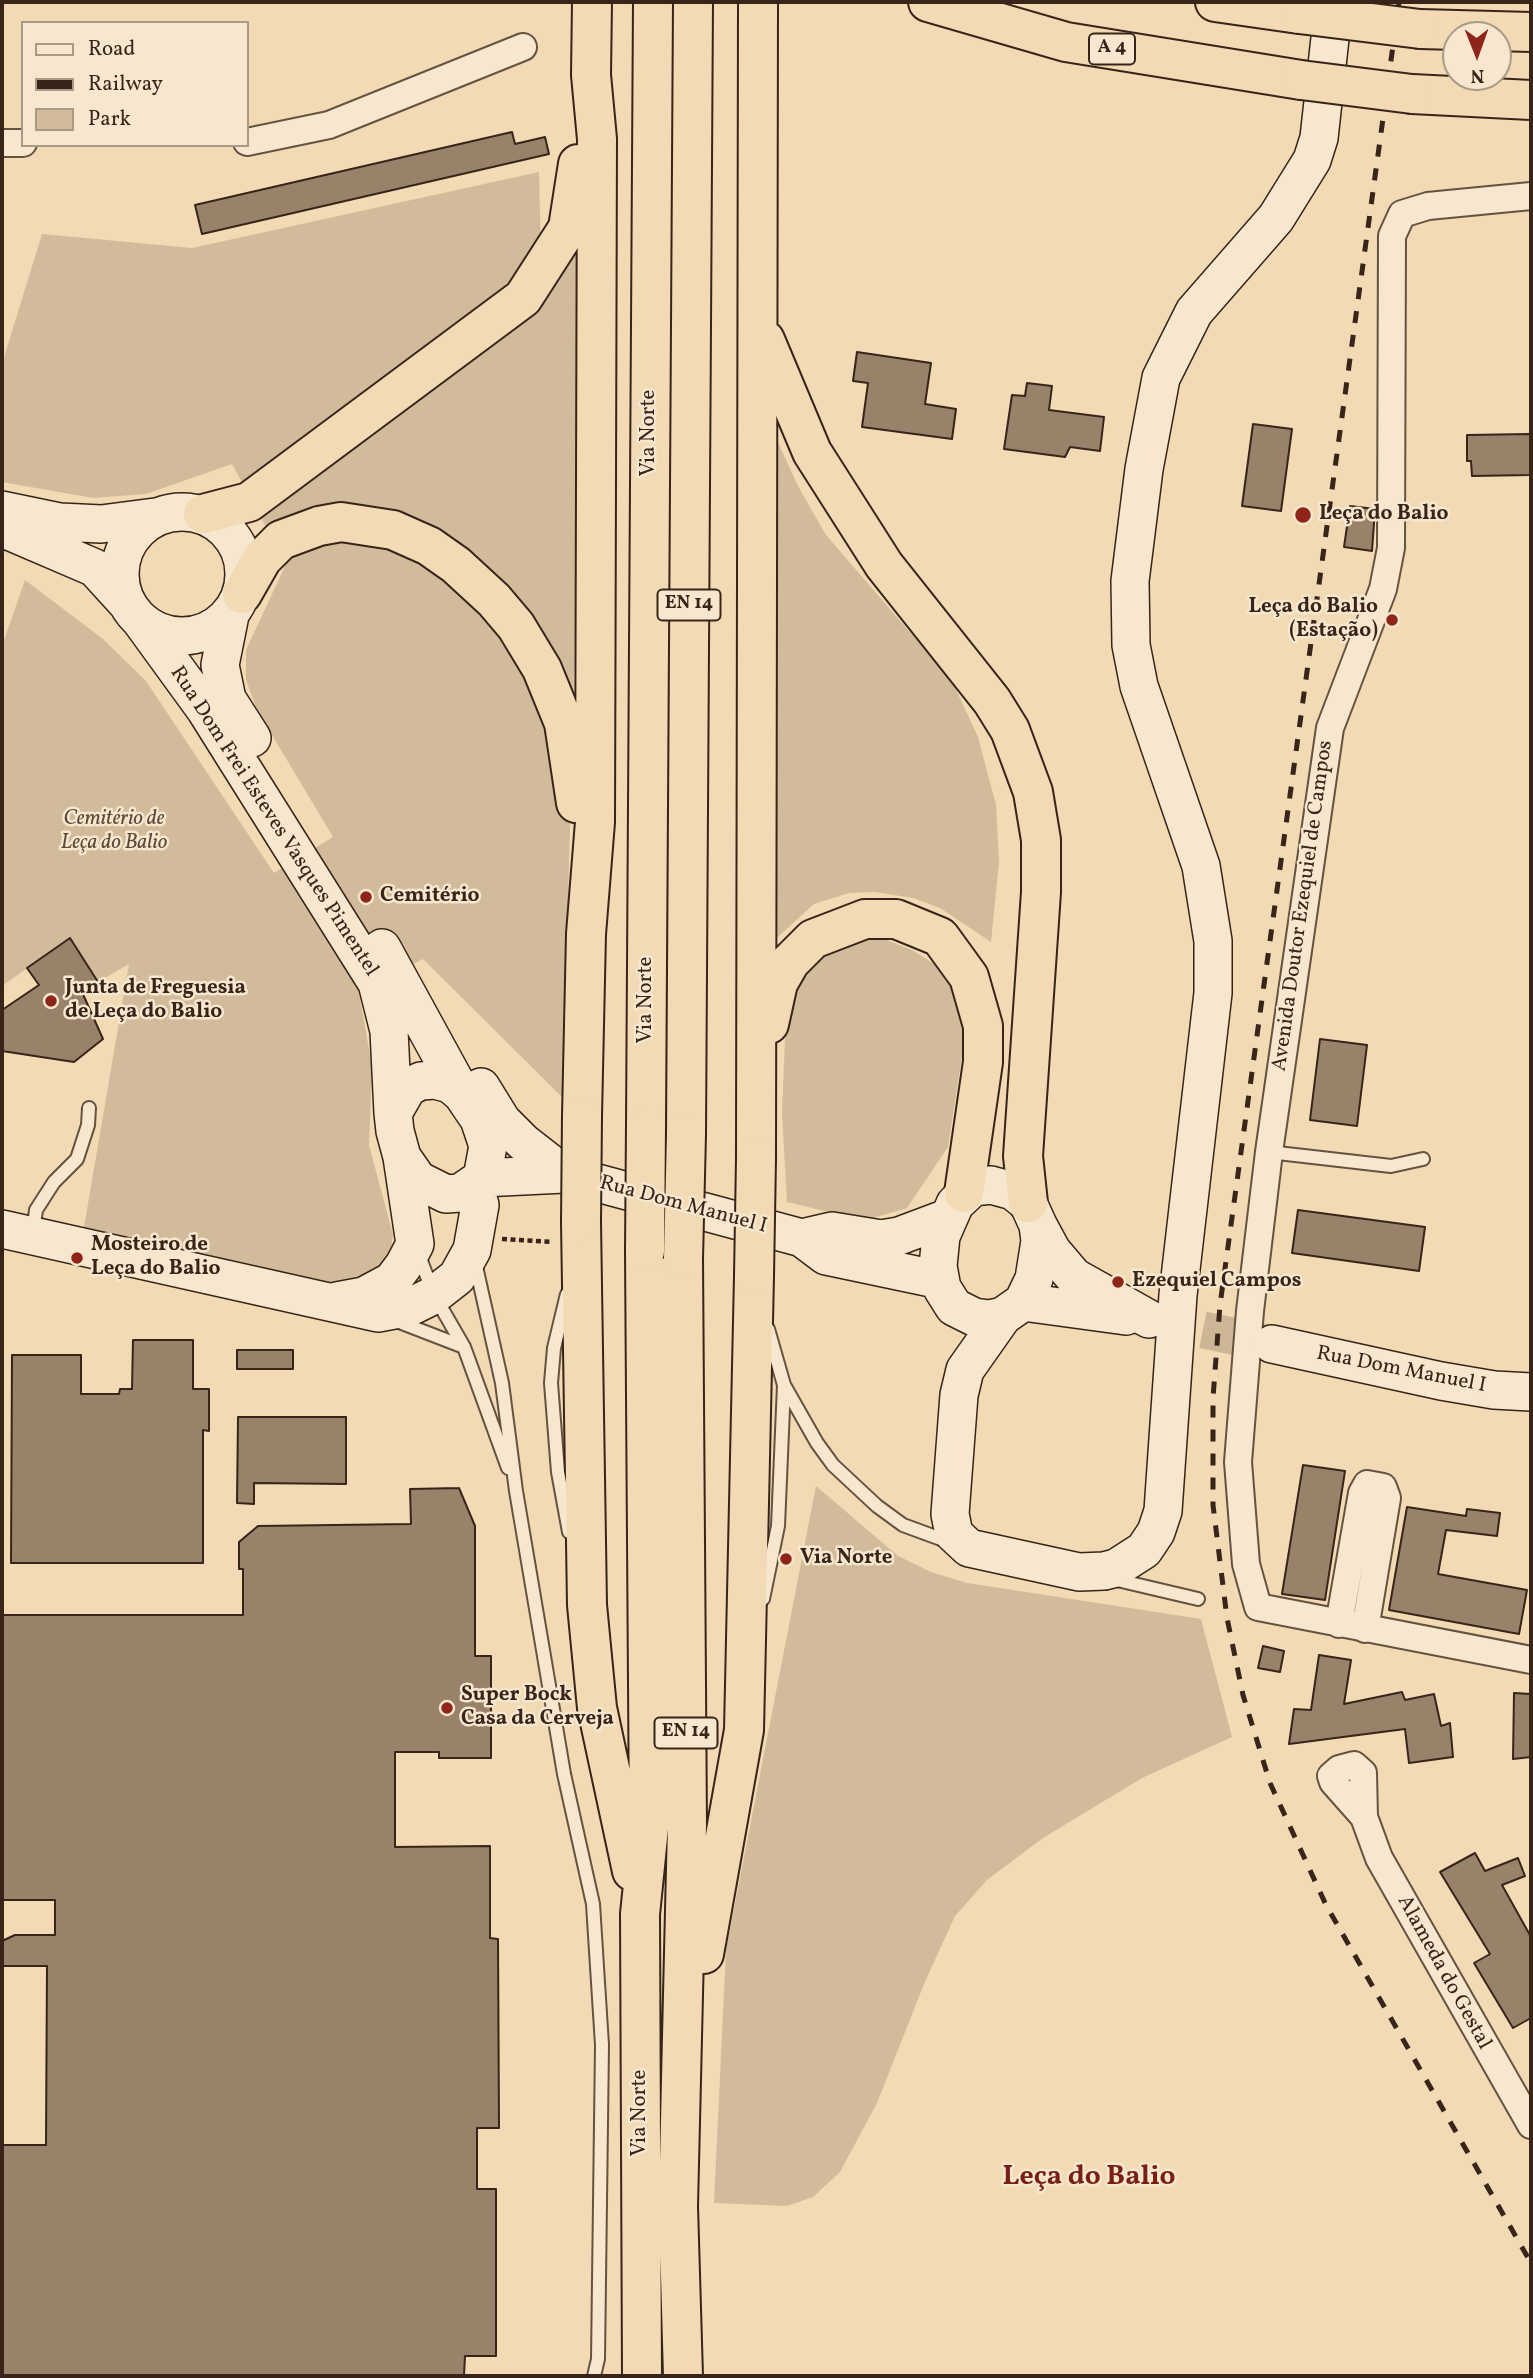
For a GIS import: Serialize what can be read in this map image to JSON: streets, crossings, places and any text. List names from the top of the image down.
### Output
{
  "streets": {
    "highway": ["A 4", "Via Norte", "EN 14"],
    "main road": ["Rua Dom Frei Esteves Vasques Pimentel", "Rua Dom Manuel I"],
    "street": ["Avenida Doutor Ezequiel de Campos", "Alameda do Gestal"]
  },
  "crossings": [
    ["Rua Dom Frei Esteves Vasques Pimentel", "Rua Dom Manuel I"]
  ],
  "districts": ["Leça do Balio"],
  "parks": ["Cemitério de Leça do Balio"],
  "places": [
    "Leça do Balio",
    "Leça do Balio (Estação)",
    "Cemitério",
    "Junta de Freguesia de Leça do Balio",
    "Mosteiro de Leça do Balio",
    "Ezequiel Campos",
    "Via Norte",
    "Super Bock Casa da Cerveja"
  ],
  "legend": ["Road", "Railway", "Park"],
  "north": "bottom"
}
